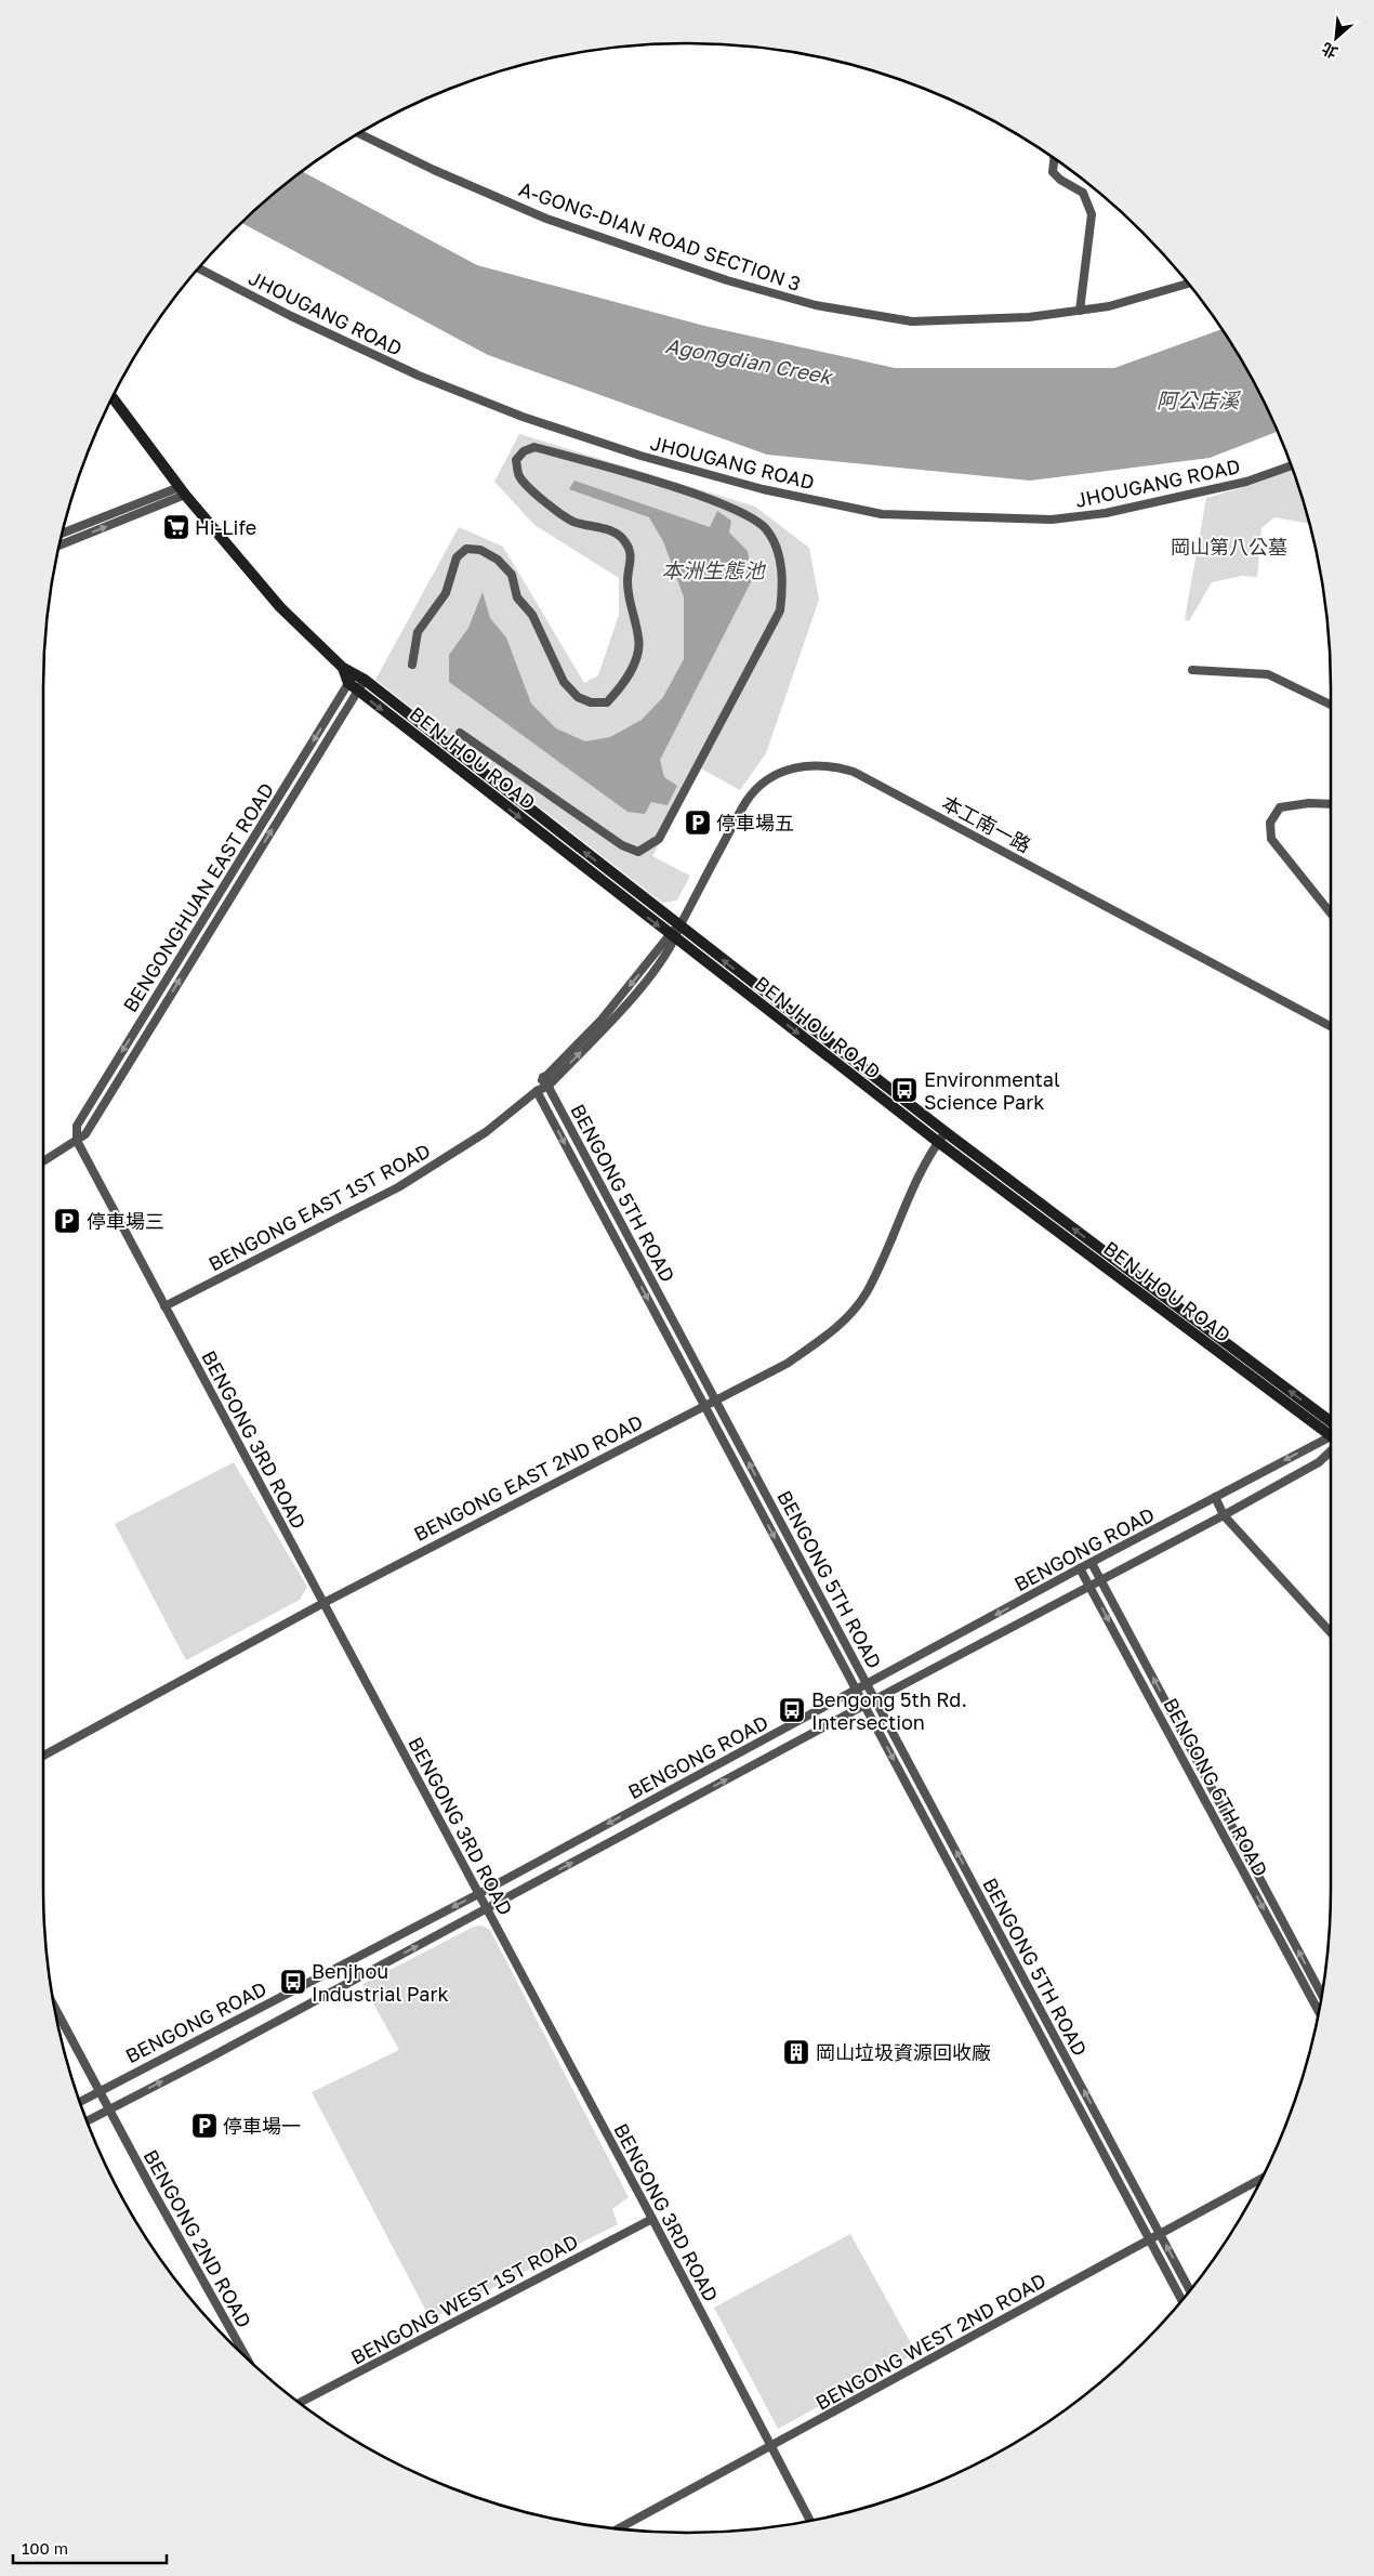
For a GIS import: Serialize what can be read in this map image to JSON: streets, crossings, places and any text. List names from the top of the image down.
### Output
{
  "streets": {
    "main road": ["BENJHOU ROAD"],
    "street": [
      "A-GONG-DIAN ROAD SECTION 3",
      "JHOUGANG ROAD",
      "本工南一路",
      "BENGONGHUAN EAST ROAD",
      "BENGONG 5TH ROAD",
      "BENGONG EAST 1ST ROAD",
      "BENGONG 3RD ROAD",
      "BENGONG EAST 2ND ROAD",
      "BENGONG ROAD",
      "BENGONG 6TH ROAD",
      "BENGONG 2ND ROAD",
      "BENGONG WEST 1ST ROAD",
      "BENGONG WEST 2ND ROAD"
    ]
  },
  "crossings": [
    ["BENJHOU ROAD", "本工南一路"],
    ["BENJHOU ROAD", "BENGONGHUAN EAST ROAD"],
    ["BENJHOU ROAD", "BENGONG EAST 1ST ROAD"],
    ["BENJHOU ROAD", "BENGONG EAST 2ND ROAD"],
    ["本工南一路", "BENGONG EAST 1ST ROAD"],
    ["BENGONGHUAN EAST ROAD", "BENGONG 3RD ROAD"],
    ["BENGONG 5TH ROAD", "BENGONG EAST 1ST ROAD"],
    ["BENGONG 5TH ROAD", "BENGONG EAST 2ND ROAD"],
    ["BENGONG 5TH ROAD", "BENGONG ROAD"],
    ["BENGONG 5TH ROAD", "BENGONG WEST 2ND ROAD"],
    ["BENGONG EAST 1ST ROAD", "BENGONG 3RD ROAD"],
    ["BENGONG 3RD ROAD", "BENGONG EAST 2ND ROAD"],
    ["BENGONG 3RD ROAD", "BENGONG ROAD"],
    ["BENGONG 3RD ROAD", "BENGONG WEST 1ST ROAD"],
    ["BENGONG 3RD ROAD", "BENGONG WEST 2ND ROAD"],
    ["BENGONG ROAD", "BENGONG 6TH ROAD"],
    ["BENGONG ROAD", "BENGONG 2ND ROAD"]
  ],
  "water": ["Agongdian Creek", "阿公店溪", "本洲生態池"],
  "parks": ["岡山第八公墓"],
  "places": {
    "supermarket": ["Hi-Life"],
    "parking": ["停車場五", "停車場三", "停車場一"],
    "bus stop": ["Environmental Science Park", "Bengong 5th Rd. Intersection", "Benjhou Industrial Park"],
    "building": ["岡山垃圾資源回收廠"]
  },
  "scale_bar": "100 m",
  "north": "bottom left"
}
